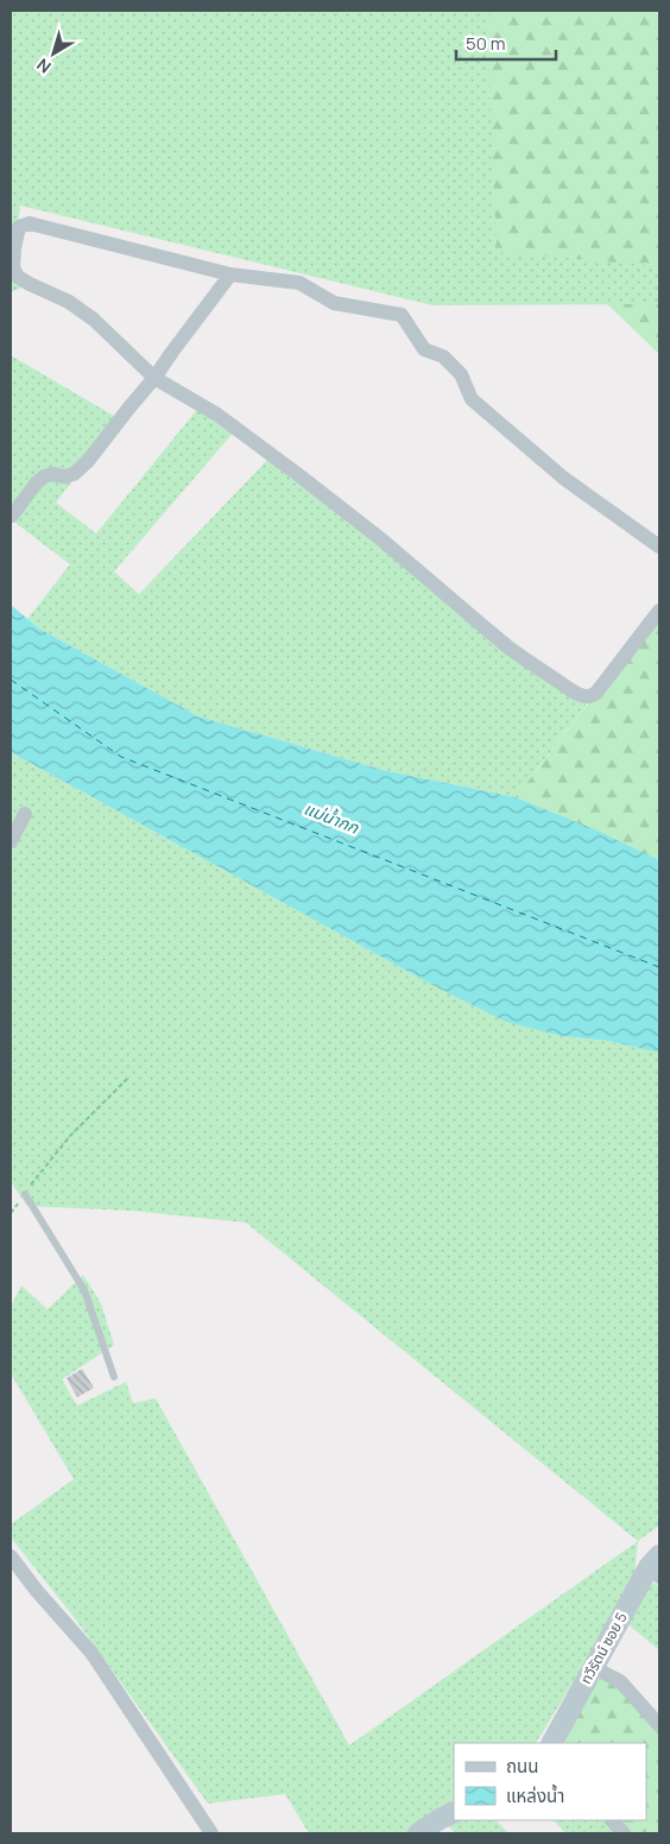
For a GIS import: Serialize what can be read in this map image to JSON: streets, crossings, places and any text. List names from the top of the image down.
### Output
{
  "streets": {
    "street": ["ทวีรัตน์ ซอย 5"]
  },
  "water": ["แม่น้ำกก"],
  "legend": ["ถนน", "แหล่งน้ำ"],
  "scale_bar": "50 m",
  "north": "bottom left"
}
